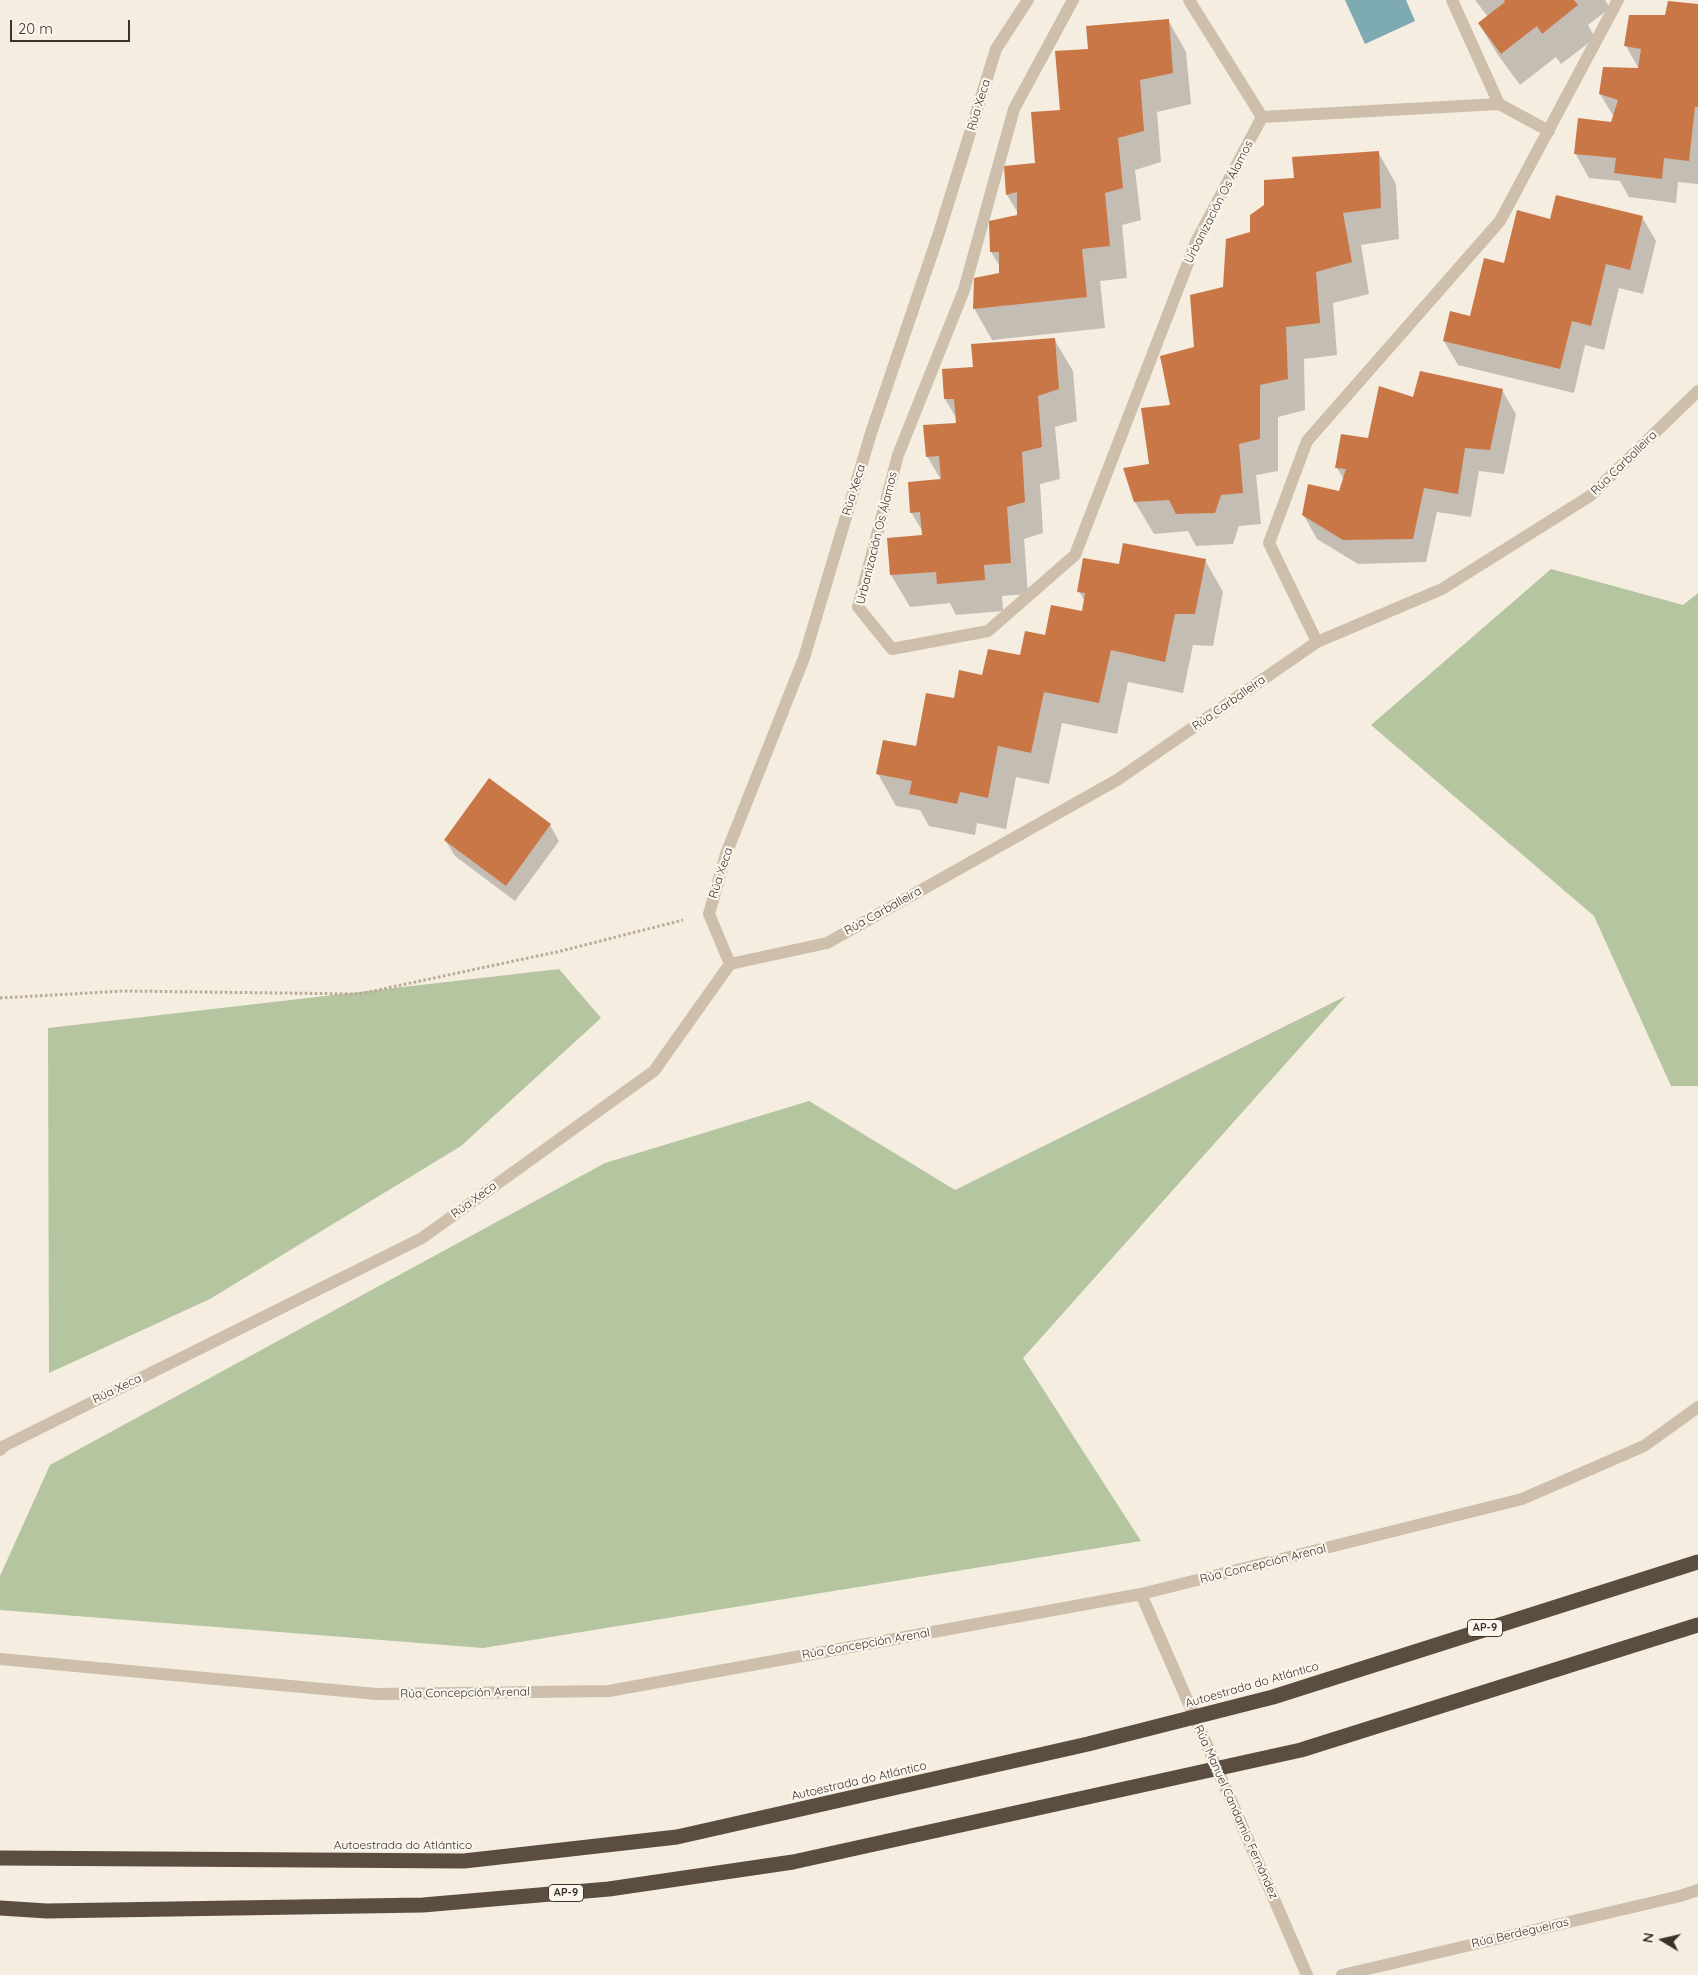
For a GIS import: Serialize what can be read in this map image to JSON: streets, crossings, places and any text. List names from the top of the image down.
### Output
{
  "streets": {
    "highway": ["AP-9", "Autoestrada do Atlántico"],
    "street": [
      "Rúa Xeca",
      "Urbanización Os Álamos",
      "Rúa Carballeira",
      "Rúa Concepción Arenal",
      "Rúa Manuel Candamio Fernández",
      "Rúa Berdegueiras"
    ]
  },
  "crossings": [
    ["Rúa Xeca", "Rúa Carballeira"],
    ["Rúa Concepción Arenal", "Rúa Manuel Candamio Fernández"]
  ],
  "scale_bar": "20 m",
  "north": "left"
}
